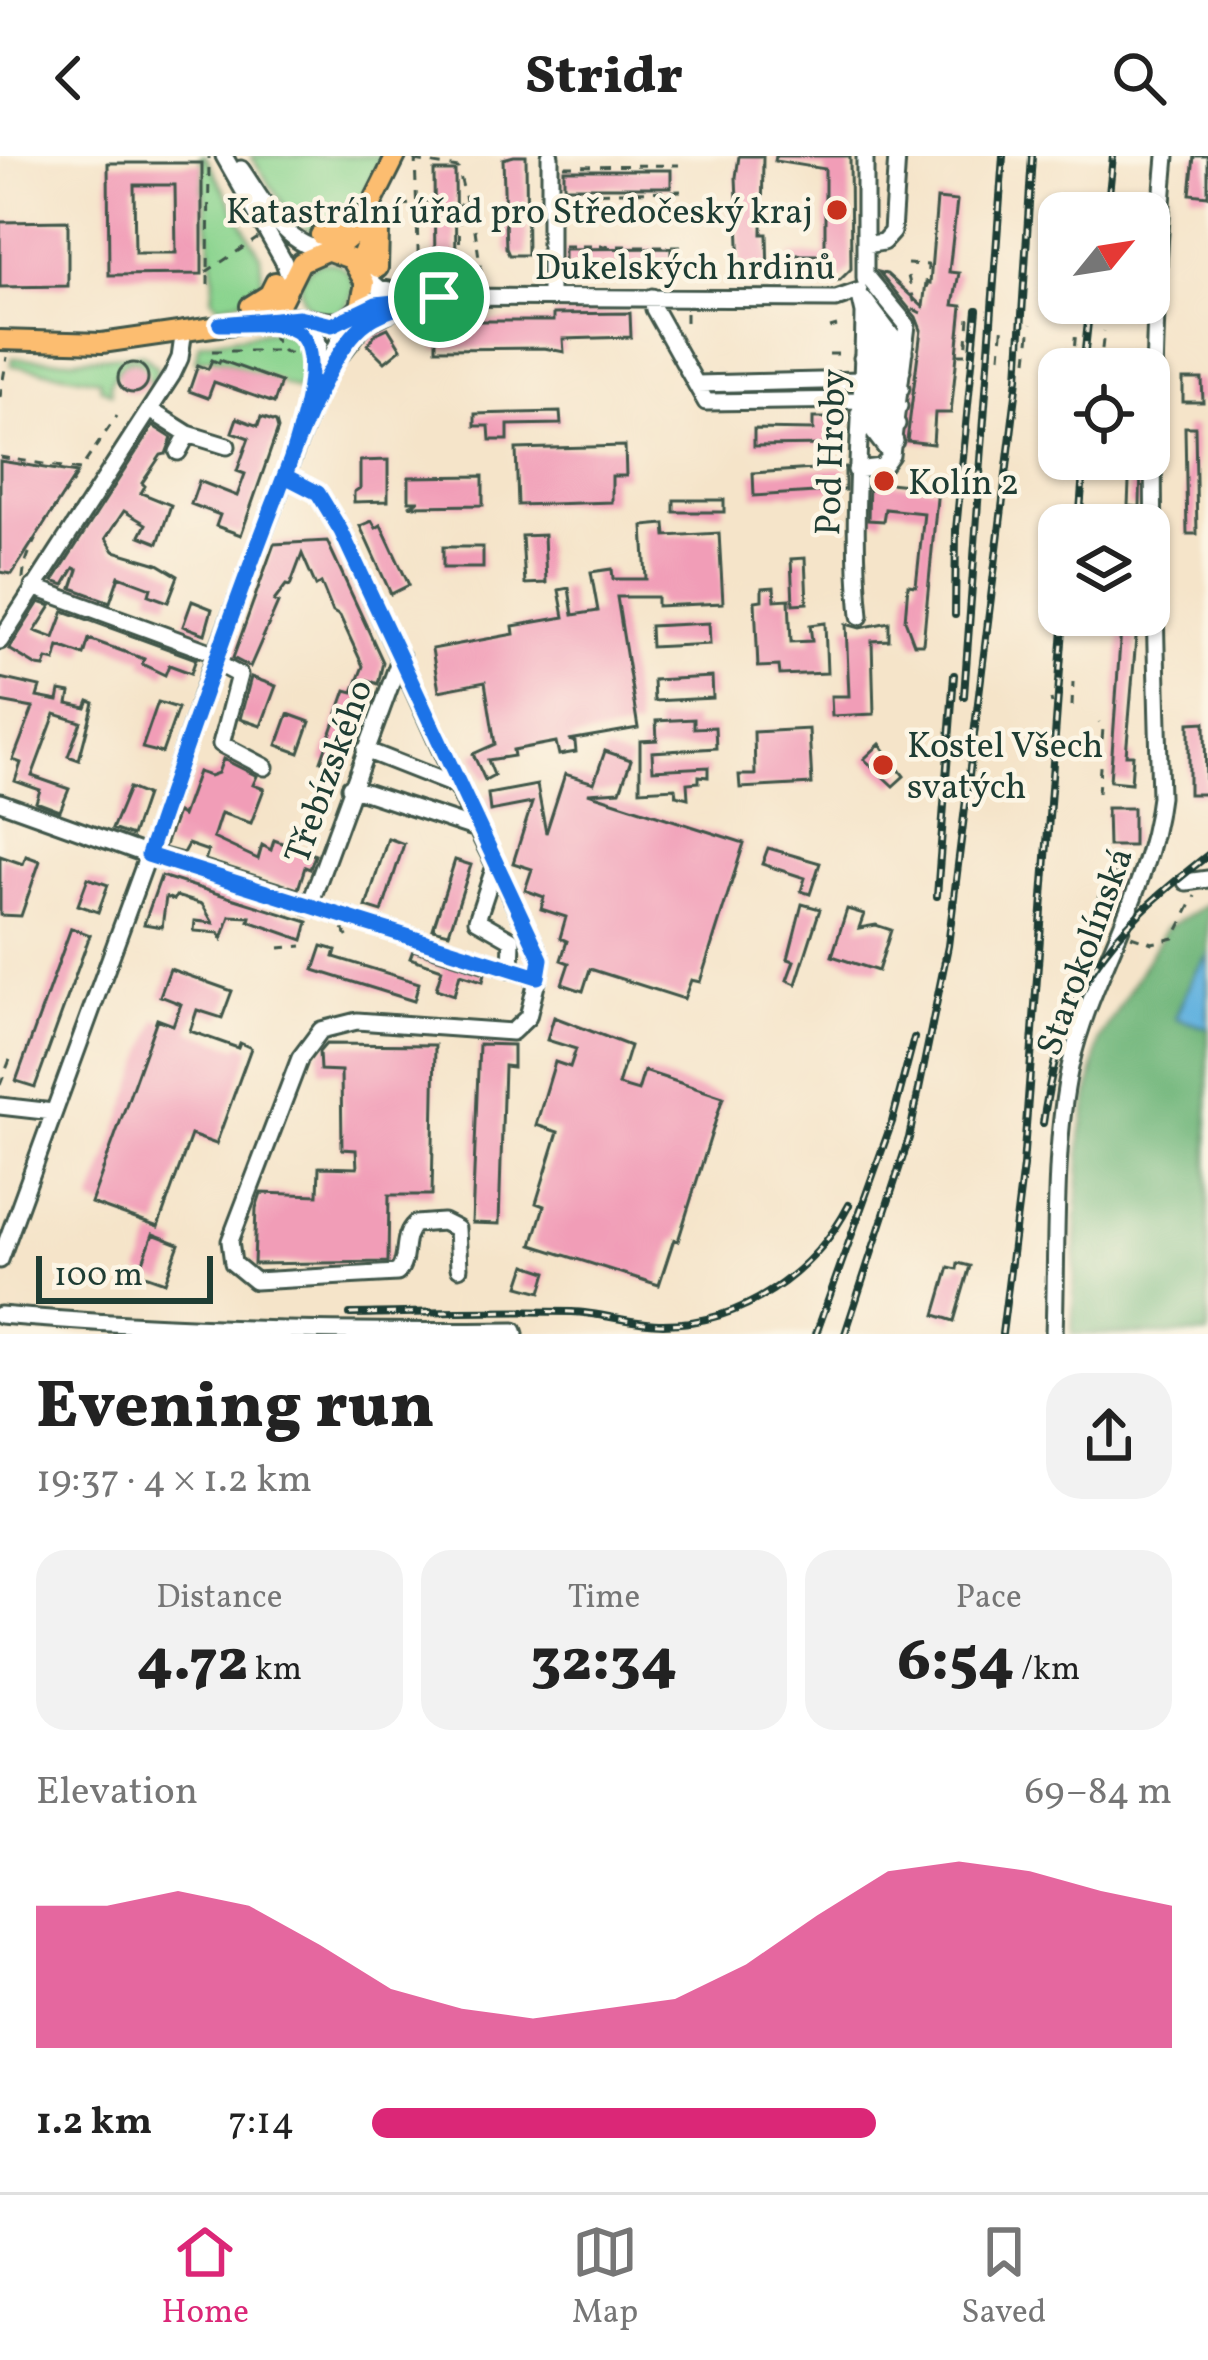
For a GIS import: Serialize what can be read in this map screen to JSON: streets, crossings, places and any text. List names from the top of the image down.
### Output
{
  "streets": {
    "street": [
      "Dukelských hrdinů",
      "Pod Hroby",
      "Třebízského",
      "Starokolínská"
    ]
  },
  "crossings": [
    ["Dukelských hrdinů", "Pod Hroby"]
  ],
  "places": ["Katastrální úřad pro Středočeský kraj", "Kolín 2", "Kostel Všech svatých"],
  "scale_bar": "100 m",
  "north": "top right",
  "page": {
    "header": "Stridr",
    "scale": "100 m",
    "heading": ["Evening run", "19:37 · 4 × 1.2 km"],
    "stats": [
      ["Distance", "4.72 km"],
      ["Time", "32:34"],
      ["Pace", "6:54 /km"]
    ],
    "chart": ["Elevation", "69–84 m"],
    "list": [
      {
        "name": "1.2 km",
        "note": "7:14"
      }
    ],
    "tabs": ["Home", "Map", "Saved"]
  }
}
